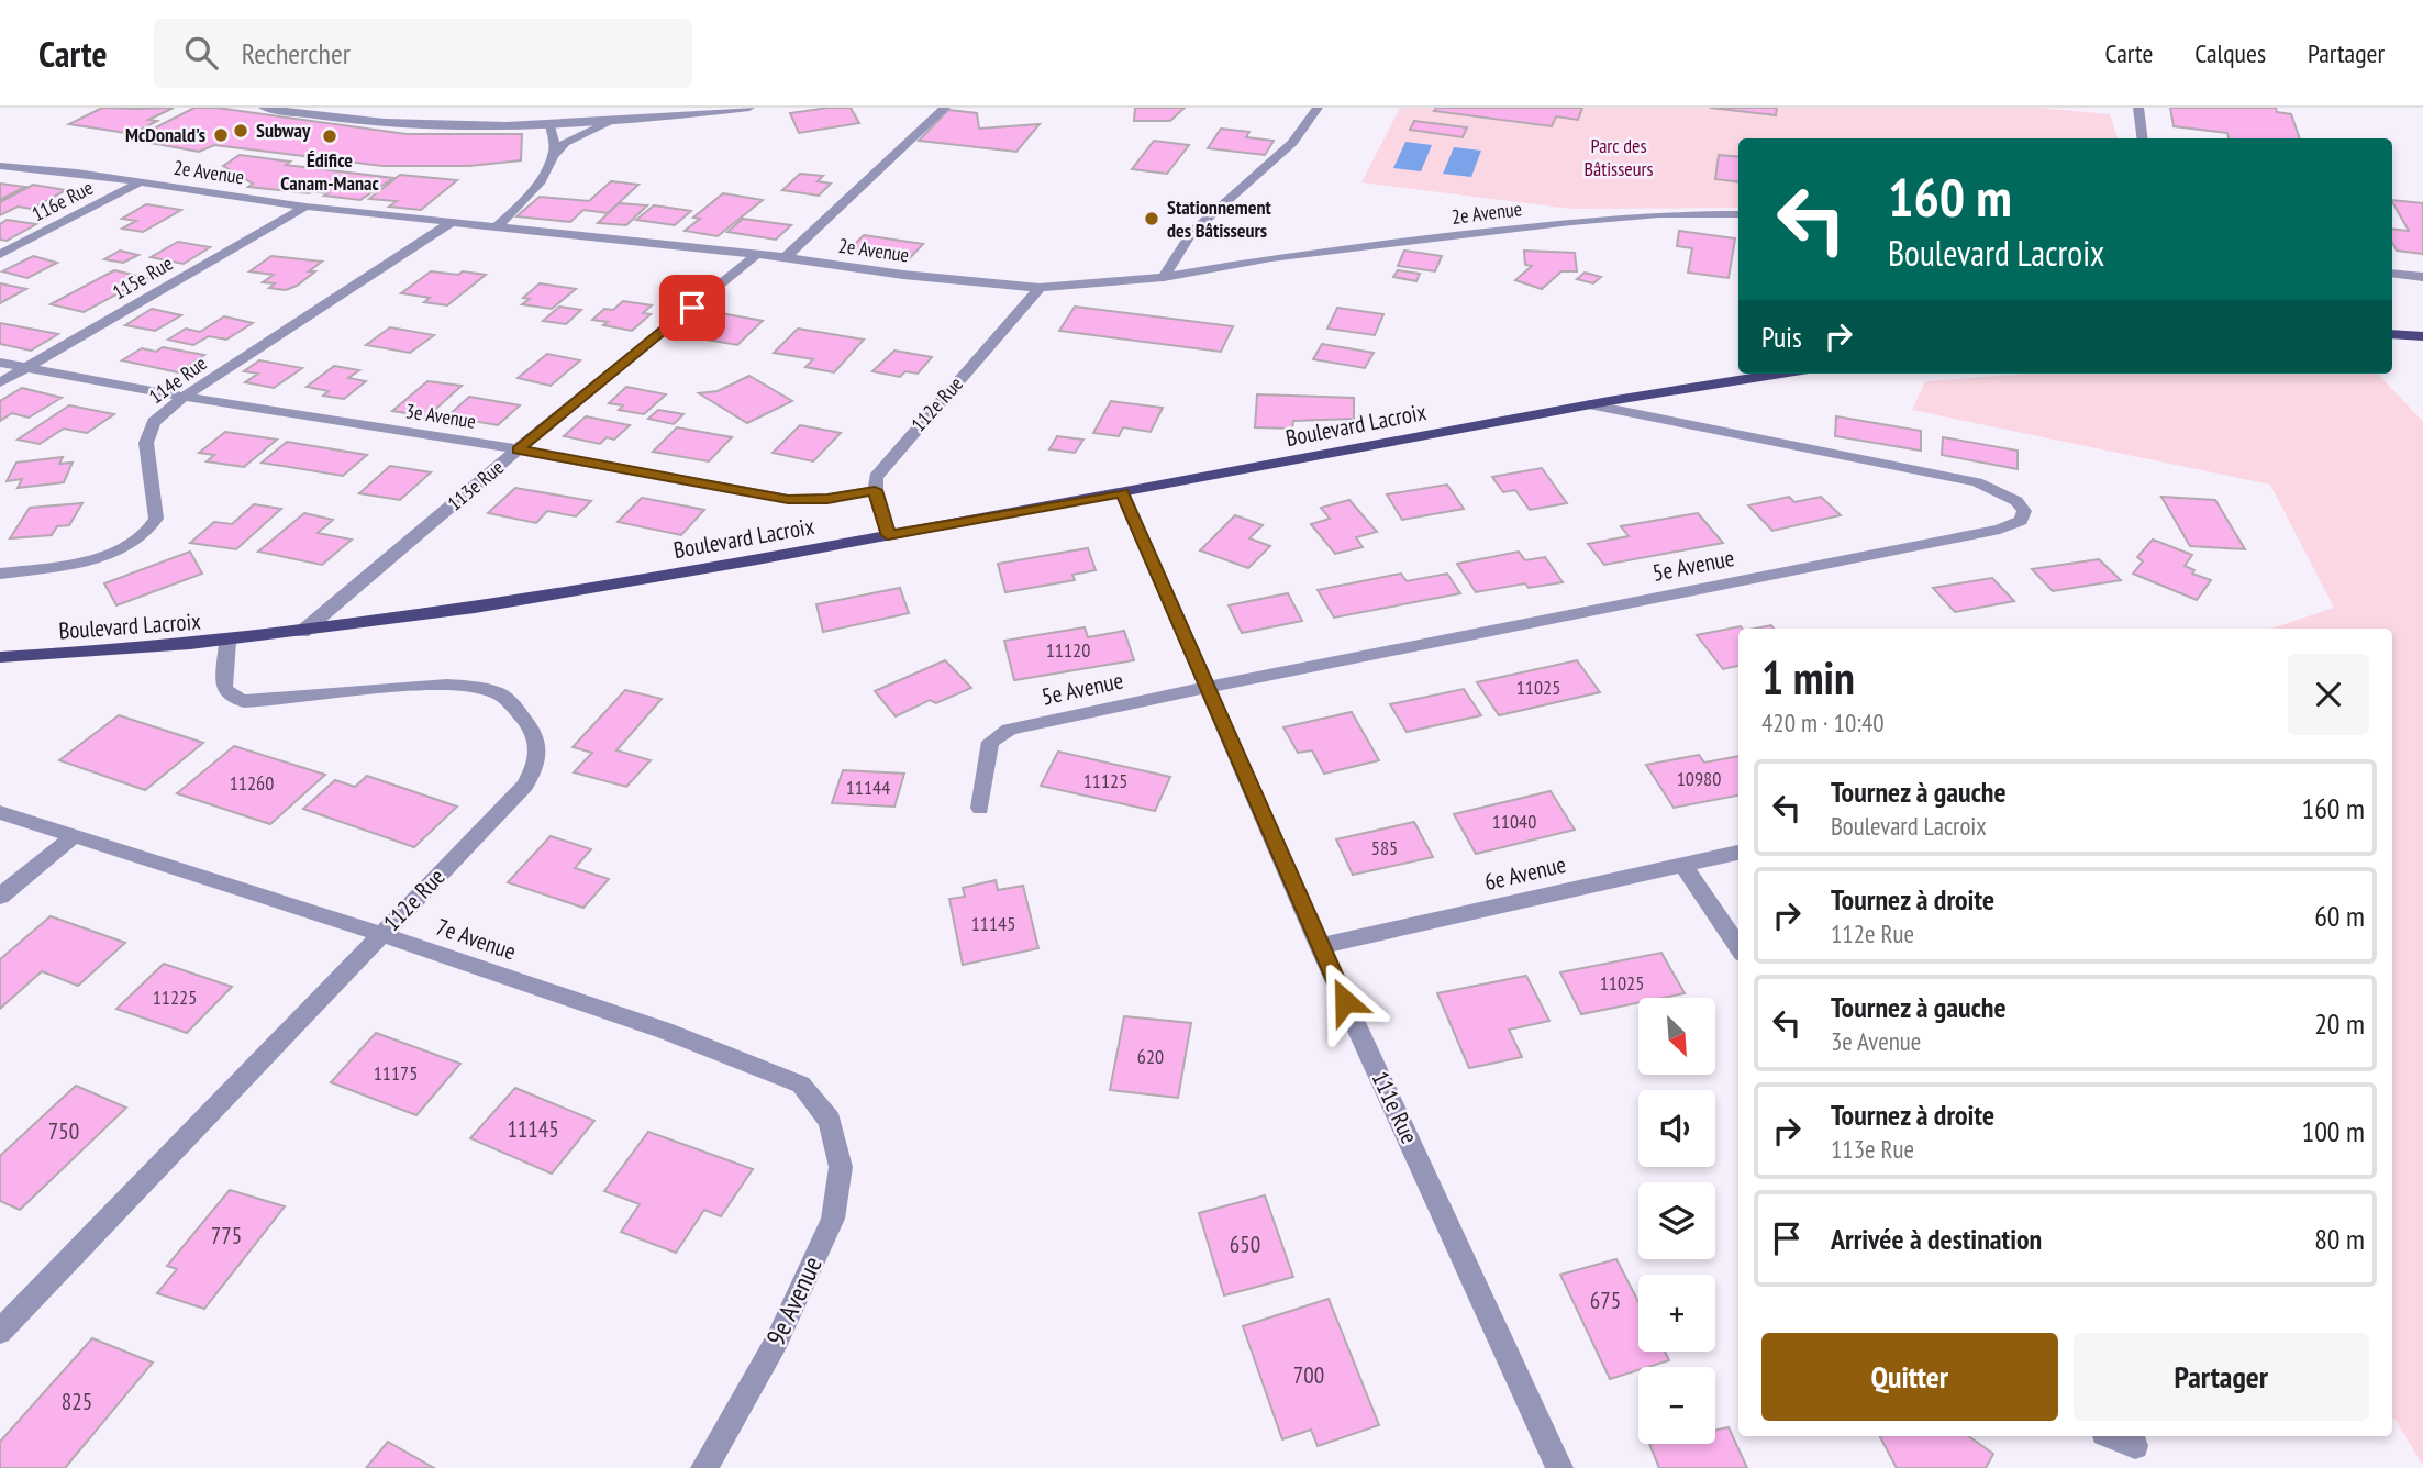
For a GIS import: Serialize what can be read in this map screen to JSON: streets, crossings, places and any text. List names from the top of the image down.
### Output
{
  "streets": {
    "main road": ["Boulevard Lacroix"],
    "street": [
      "2e Avenue",
      "116e Rue",
      "115e Rue",
      "114e Rue",
      "112e Rue",
      "3e Avenue",
      "113e Rue",
      "5e Avenue",
      "6e Avenue",
      "7e Avenue",
      "111e Rue",
      "9e Avenue"
    ]
  },
  "crossings": [
    ["2e Avenue", "116e Rue"],
    ["2e Avenue", "115e Rue"],
    ["2e Avenue", "114e Rue"],
    ["2e Avenue", "112e Rue"],
    ["2e Avenue", "113e Rue"],
    ["115e Rue", "3e Avenue"],
    ["114e Rue", "3e Avenue"],
    ["112e Rue", "3e Avenue"],
    ["112e Rue", "Boulevard Lacroix"],
    ["112e Rue", "7e Avenue"],
    ["3e Avenue", "113e Rue"],
    ["Boulevard Lacroix", "113e Rue"],
    ["Boulevard Lacroix", "5e Avenue"],
    ["Boulevard Lacroix", "111e Rue"],
    ["5e Avenue", "111e Rue"],
    ["6e Avenue", "111e Rue"],
    ["7e Avenue", "9e Avenue"]
  ],
  "parks": ["Parc des Bâtisseurs"],
  "places": [
    "Subway",
    "McDonald's",
    "Édifice Canam-Manac",
    "Stationnement des Bâtisseurs"
  ],
  "house_numbers": [
    "11120",
    "11025",
    "10980",
    "11125",
    "11260",
    "11144",
    "11040",
    "585",
    "11145",
    "11025",
    "11225",
    "620",
    "11175",
    "11145",
    "750",
    "775",
    "650",
    "675",
    "700",
    "825"
  ],
  "north": "bottom right",
  "page": {
    "header": "Carte",
    "search": "Rechercher",
    "nav": ["Carte", "Calques", "Partager"],
    "turn": ["160 m", "Boulevard Lacroix"],
    "then": "Puis",
    "heading": ["1 min", "420 m · 10:40"],
    "list": [
      {
        "name": "Tournez à gauche",
        "note": "Boulevard Lacroix",
        "value": "160 m"
      },
      {
        "name": "Tournez à droite",
        "note": "112e Rue",
        "value": "60 m"
      },
      {
        "name": "Tournez à gauche",
        "note": "3e Avenue",
        "value": "20 m"
      },
      {
        "name": "Tournez à droite",
        "note": "113e Rue",
        "value": "100 m"
      },
      {
        "name": "Arrivée à destination",
        "value": "80 m"
      }
    ],
    "map_buttons": ["+", "−"],
    "buttons": ["Quitter", "Partager"]
  }
}
